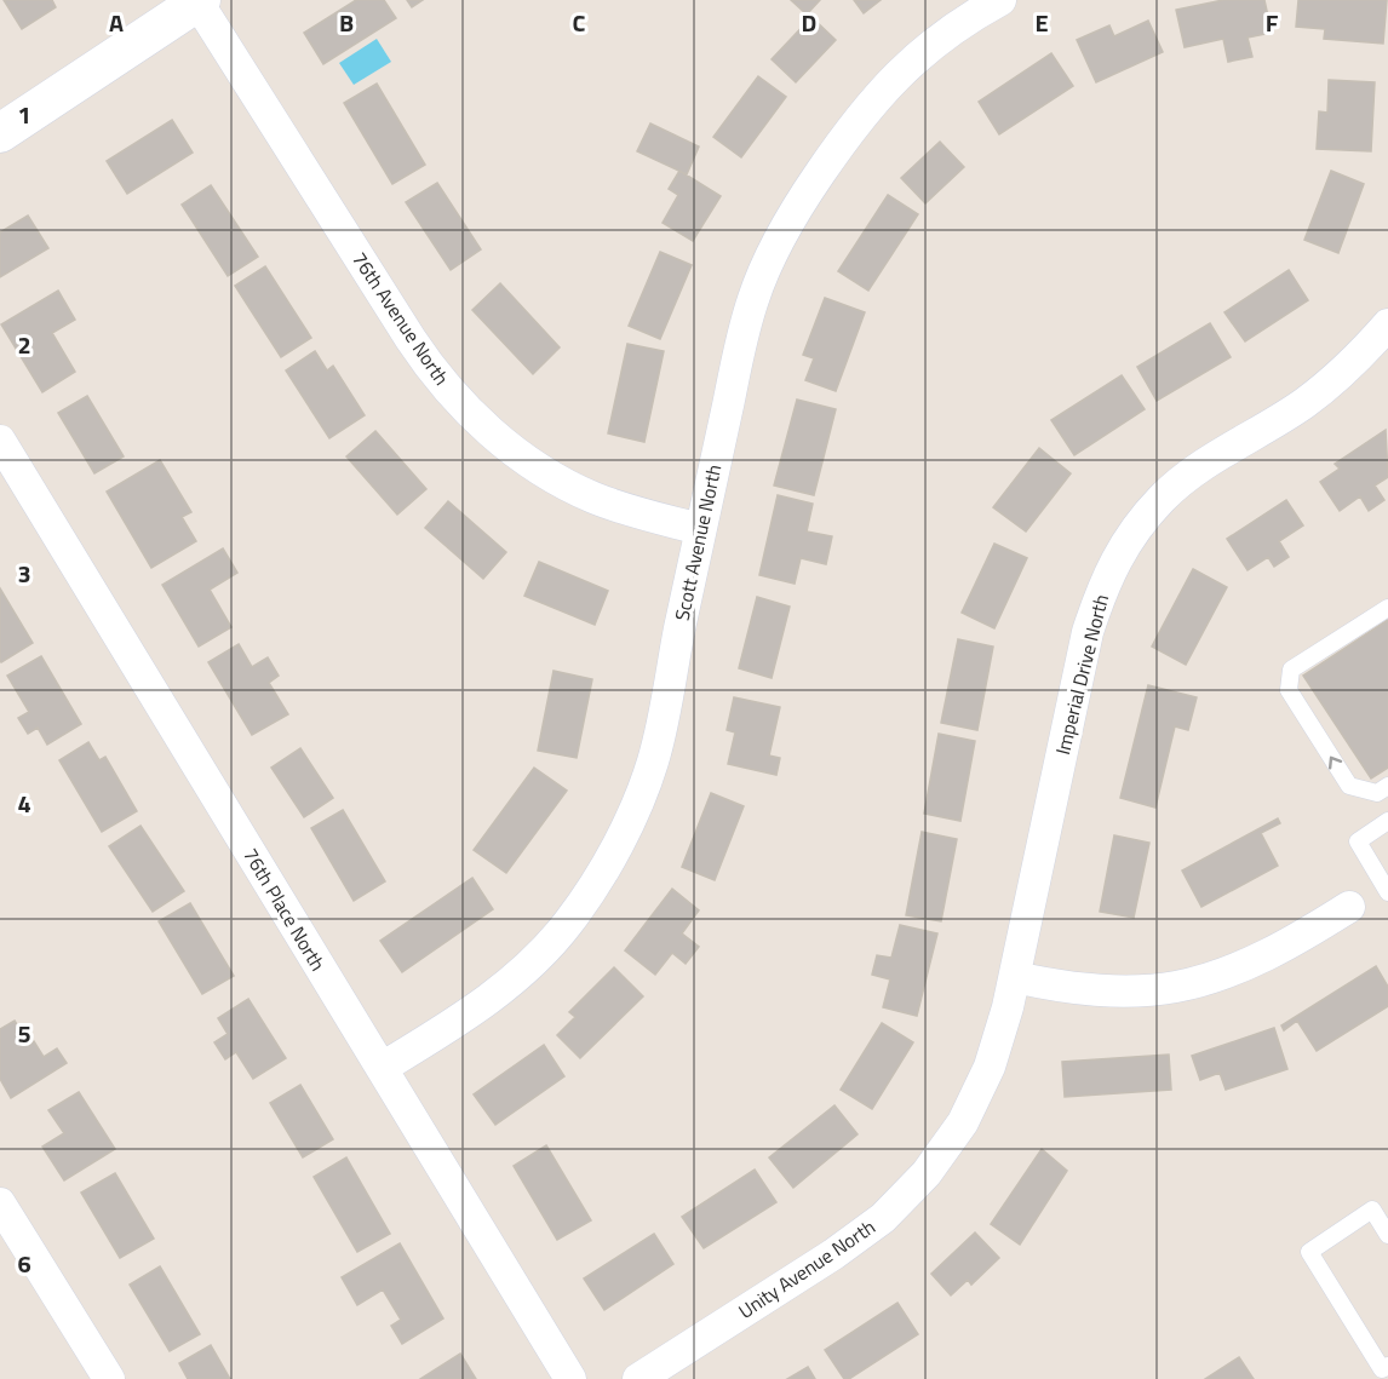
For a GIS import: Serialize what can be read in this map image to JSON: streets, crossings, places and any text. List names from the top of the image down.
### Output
{
  "streets": {
    "street": [
      "76th Avenue North",
      "Scott Avenue North",
      "Imperial Drive North",
      "76th Place North",
      "Unity Avenue North"
    ]
  },
  "crossings": [
    ["76th Avenue North", "Scott Avenue North"],
    ["Scott Avenue North", "76th Place North"],
    ["Imperial Drive North", "Unity Avenue North"]
  ],
  "grid": {
    "columns": [
      "A",
      "B",
      "C",
      "D",
      "E",
      "F"
    ],
    "rows": [
      "1",
      "2",
      "3",
      "4",
      "5",
      "6"
    ]
  }
}
